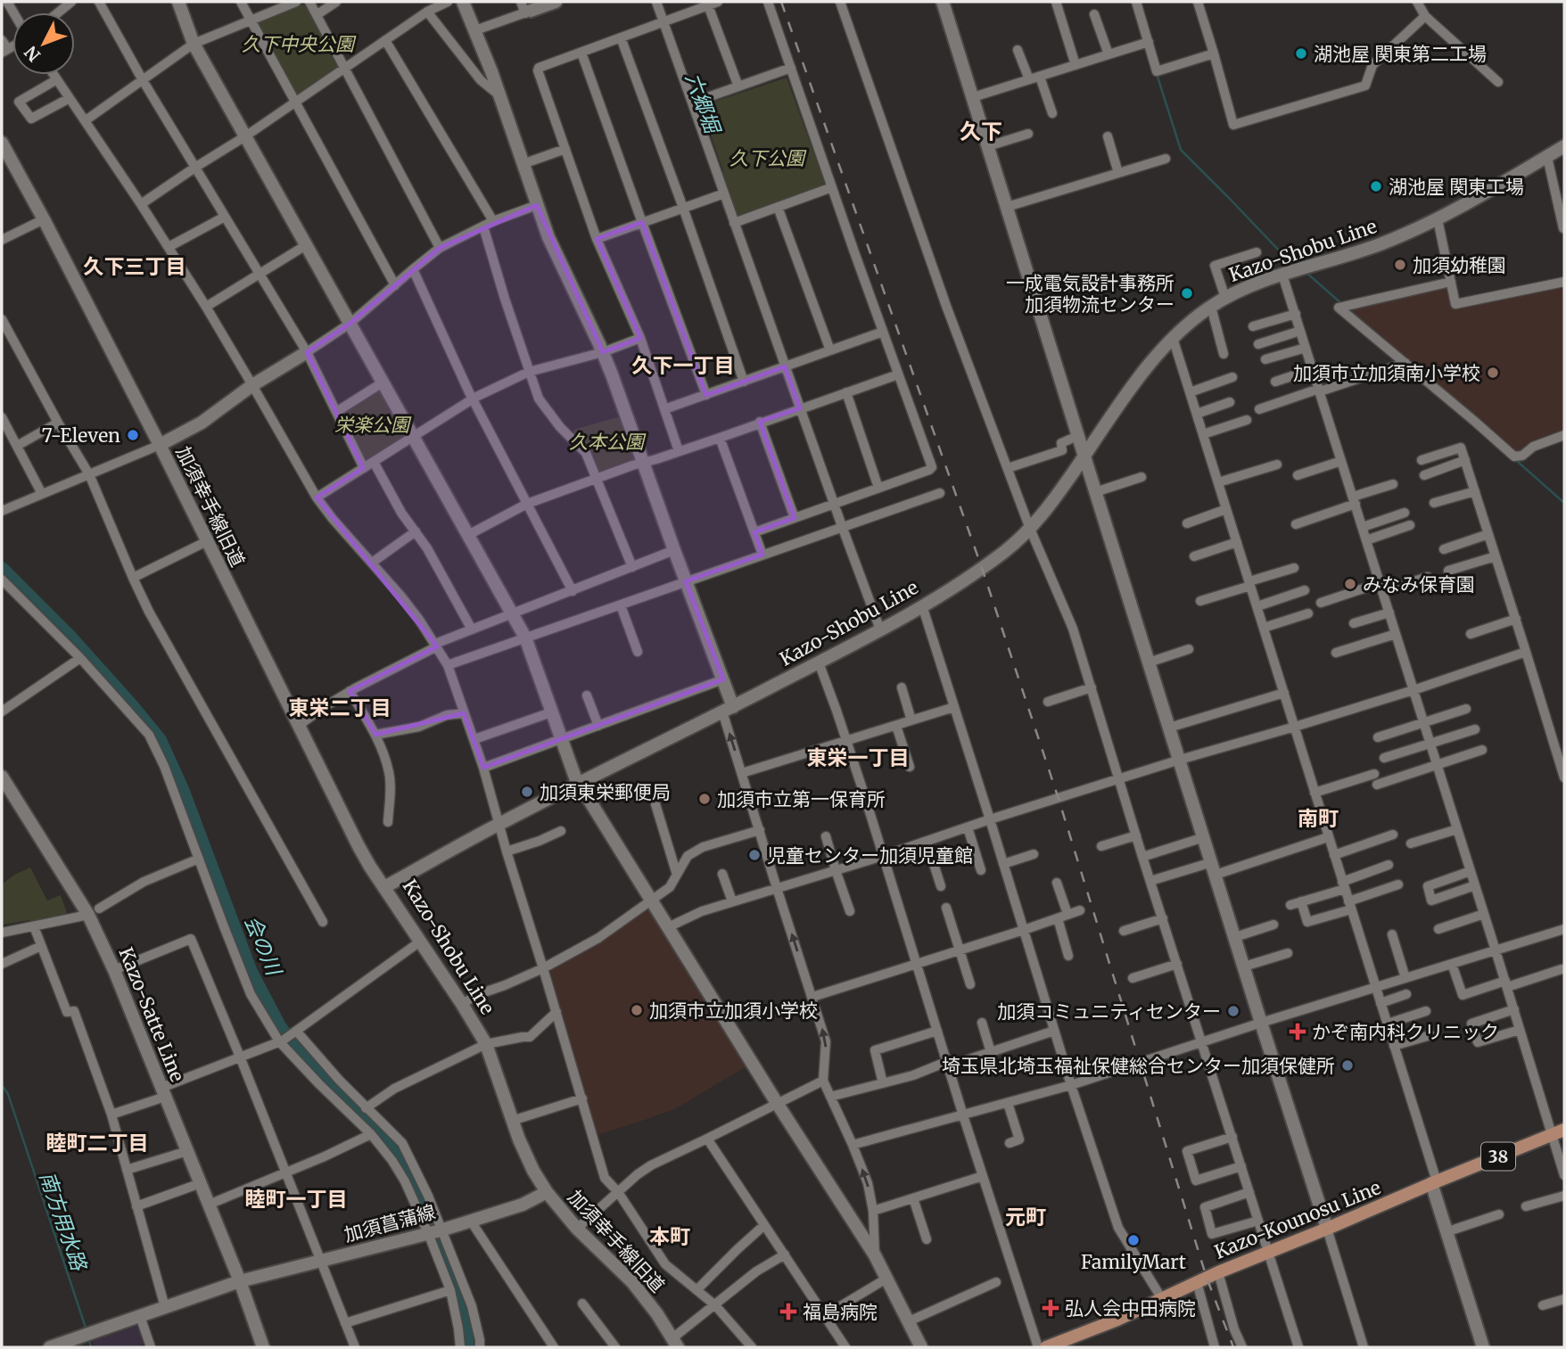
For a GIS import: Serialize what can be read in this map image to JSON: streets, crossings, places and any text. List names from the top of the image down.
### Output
{
  "streets": {
    "main road": ["38", "Kazo-Kounosu Line"],
    "street": [
      "Kazo-Shobu Line",
      "加須幸手線旧道",
      "Kazo-Satte Line",
      "加須菖蒲線"
    ]
  },
  "crossings": [
    ["Kazo-Shobu Line", "加須幸手線旧道"],
    ["Kazo-Shobu Line", "加須菖蒲線"],
    ["加須幸手線旧道", "加須菖蒲線"],
    ["Kazo-Satte Line", "加須菖蒲線"]
  ],
  "districts": [
    "久下",
    "久下三丁目",
    "久下一丁目",
    "東栄二丁目",
    "東栄一丁目",
    "南町",
    "睦町二丁目",
    "睦町一丁目",
    "元町",
    "本町"
  ],
  "water": ["六郷堀", "会の川", "南方用水路"],
  "parks": [
    "久下中央公園",
    "久下公園",
    "栄楽公園",
    "久本公園"
  ],
  "places": {
    "other": [
      "湖池屋 関東第二工場",
      "湖池屋 関東工場",
      "加須幼稚園",
      "一成電気設計事務所 加須物流センター",
      "加須市立加須南小学校",
      "7-Eleven",
      "みなみ保育園",
      "加須東栄郵便局",
      "加須市立第一保育所",
      "児童センター加須児童館",
      "加須市立加須小学校",
      "加須コミュニティセンター",
      "埼玉県北埼玉福祉保健総合センター加須保健所",
      "FamilyMart"
    ],
    "health": ["かぞ南内科クリニック", "弘人会中田病院", "福島病院"]
  },
  "north": "bottom left"
}
